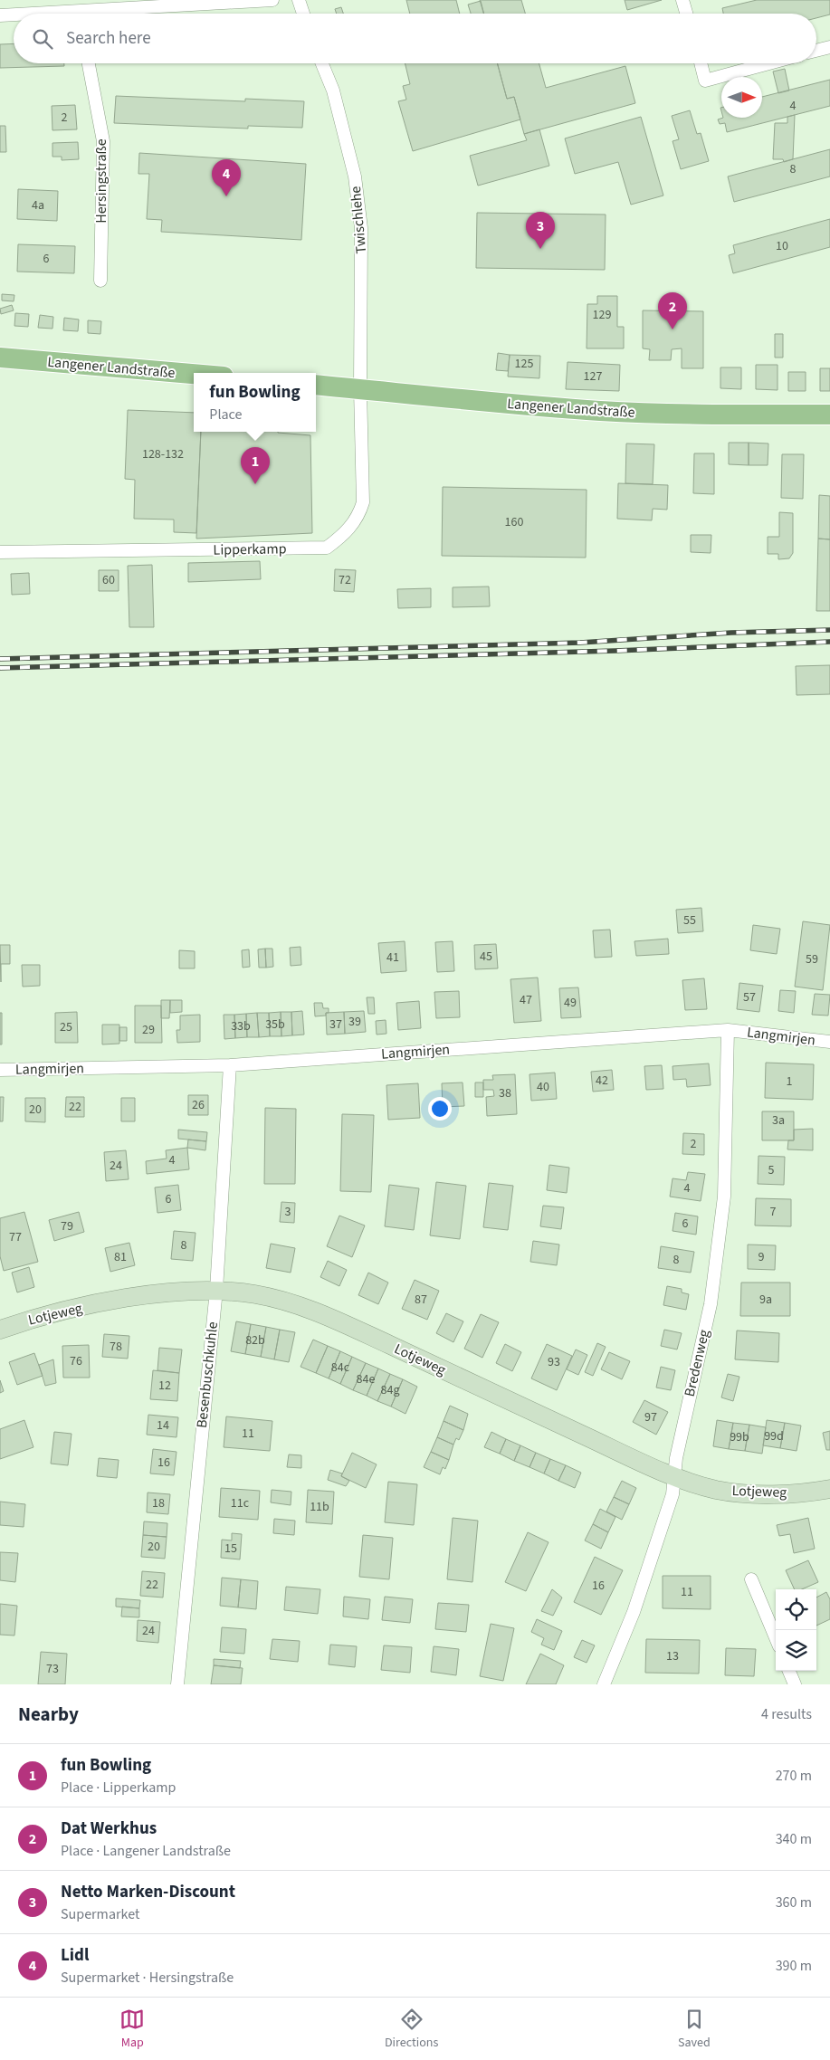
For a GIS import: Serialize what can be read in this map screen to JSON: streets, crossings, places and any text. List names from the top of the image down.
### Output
{
  "streets": {
    "main road": ["Langener Landstraße"],
    "street": [
      "Hersingstraße",
      "Twischlehe",
      "Lipperkamp",
      "Langmirjen",
      "Lotjeweg",
      "Bredenweg",
      "Besenbuschkuhle"
    ]
  },
  "crossings": [
    ["Twischlehe", "Langener Landstraße"],
    ["Twischlehe", "Lipperkamp"],
    ["Langener Landstraße", "Lipperkamp"],
    ["Langmirjen", "Bredenweg"],
    ["Langmirjen", "Besenbuschkuhle"],
    ["Lotjeweg", "Bredenweg"],
    ["Lotjeweg", "Besenbuschkuhle"]
  ],
  "house_numbers": [
    "4",
    "2",
    "8",
    "4a",
    "10",
    "6",
    "129",
    "125",
    "127",
    "128-132",
    "160",
    "60",
    "72",
    "55",
    "45",
    "41",
    "59",
    "57",
    "47",
    "49",
    "39",
    "35b",
    "37",
    "33b",
    "25",
    "29",
    "42",
    "1",
    "40",
    "38",
    "26",
    "22",
    "20",
    "3a",
    "2",
    "4",
    "24",
    "5",
    "4",
    "6",
    "3",
    "7",
    "6",
    "79",
    "77",
    "8",
    "81",
    "9",
    "8",
    "87",
    "9a",
    "82b",
    "78",
    "76",
    "93",
    "84c",
    "84e",
    "12",
    "84g",
    "97",
    "14",
    "11",
    "99d",
    "99b",
    "16",
    "18",
    "11c",
    "11b",
    "20",
    "15",
    "22",
    "16",
    "11",
    "24",
    "13",
    "73"
  ],
  "north": "right",
  "page": {
    "search": "Search here",
    "pins": [
      "4",
      "3",
      "2",
      "1"
    ],
    "popup": ["fun Bowling", "Place"],
    "heading": ["Nearby", "4 results"],
    "list": [
      {
        "mark": "1",
        "name": "fun Bowling",
        "note": "Place · Lipperkamp",
        "value": "270 m"
      },
      {
        "mark": "2",
        "name": "Dat Werkhus",
        "note": "Place · Langener Landstraße",
        "value": "340 m"
      },
      {
        "mark": "3",
        "name": "Netto Marken-Discount",
        "note": "Supermarket",
        "value": "360 m"
      },
      {
        "mark": "4",
        "name": "Lidl",
        "note": "Supermarket · Hersingstraße",
        "value": "390 m"
      }
    ],
    "nav": ["Map", "Directions", "Saved"]
  }
}
